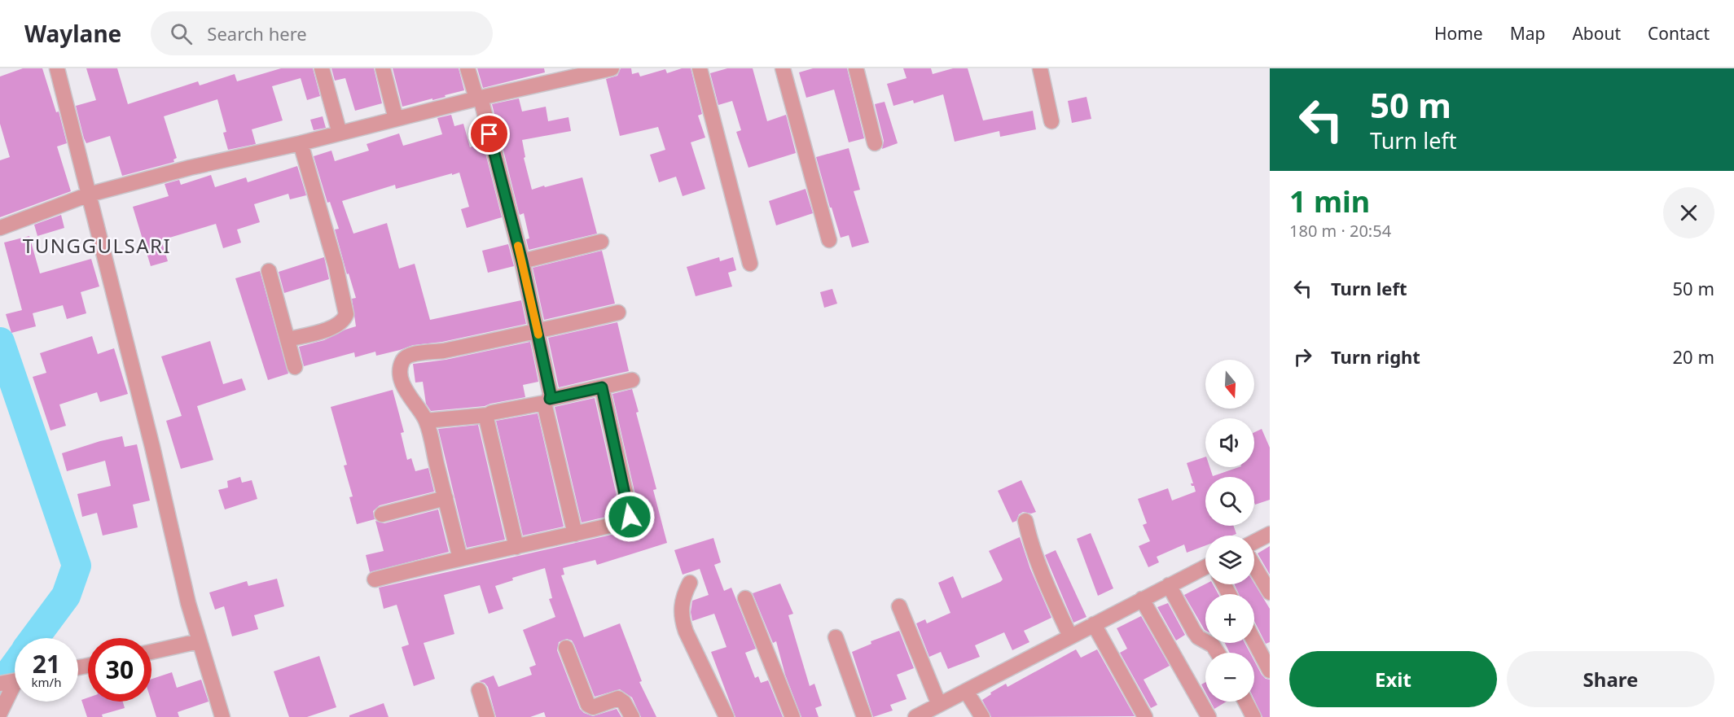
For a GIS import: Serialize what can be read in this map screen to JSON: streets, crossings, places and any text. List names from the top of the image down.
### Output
{
  "districts": ["TUNGGULSARI"],
  "north": "bottom",
  "page": {
    "header": "Waylane",
    "search": "Search here",
    "nav": [
      "Home",
      "Map",
      "About",
      "Contact"
    ],
    "turn": ["50 m", "Turn left"],
    "heading": ["1 min", "180 m · 20:54"],
    "list": [
      {
        "name": "Turn left",
        "value": "50 m"
      },
      {
        "name": "Turn right",
        "value": "20 m"
      }
    ],
    "map_buttons": ["+", "−"],
    "speed": "21 km/h",
    "limit": "30",
    "buttons": ["Exit", "Share"]
  }
}
